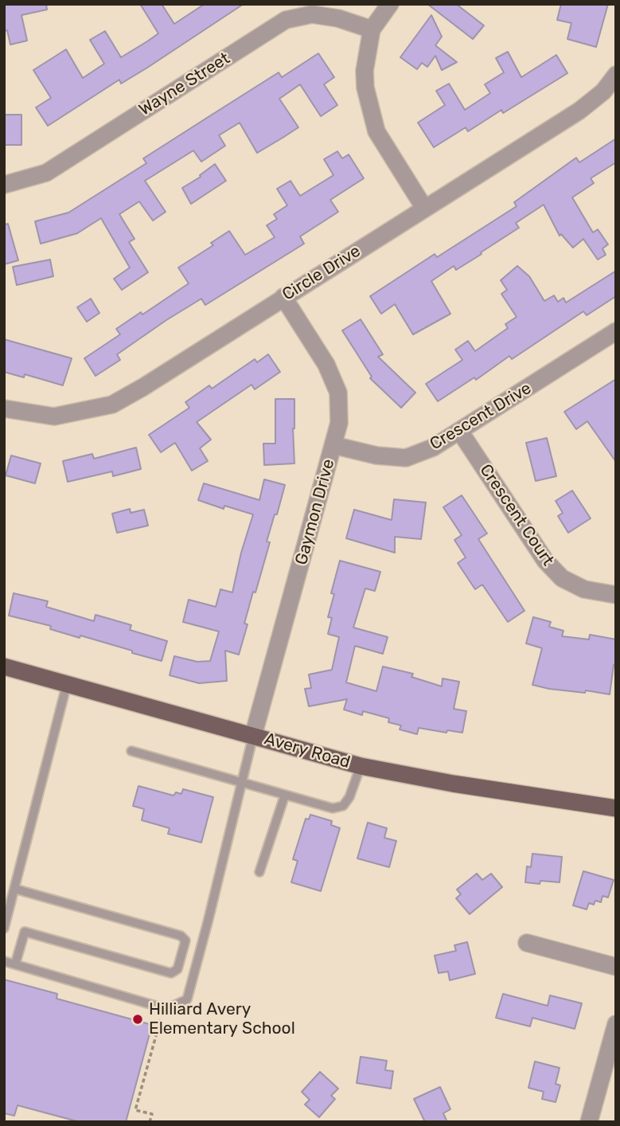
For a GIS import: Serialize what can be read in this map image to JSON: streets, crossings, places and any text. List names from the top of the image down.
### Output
{
  "streets": {
    "main road": ["Avery Road"],
    "street": [
      "Wayne Street",
      "Circle Drive",
      "Crescent Drive",
      "Gaymon Drive",
      "Crescent Court"
    ]
  },
  "crossings": [
    ["Circle Drive", "Gaymon Drive"],
    ["Crescent Drive", "Gaymon Drive"],
    ["Crescent Drive", "Crescent Court"],
    ["Gaymon Drive", "Avery Road"]
  ],
  "places": ["Hilliard Avery Elementary School"]
}
